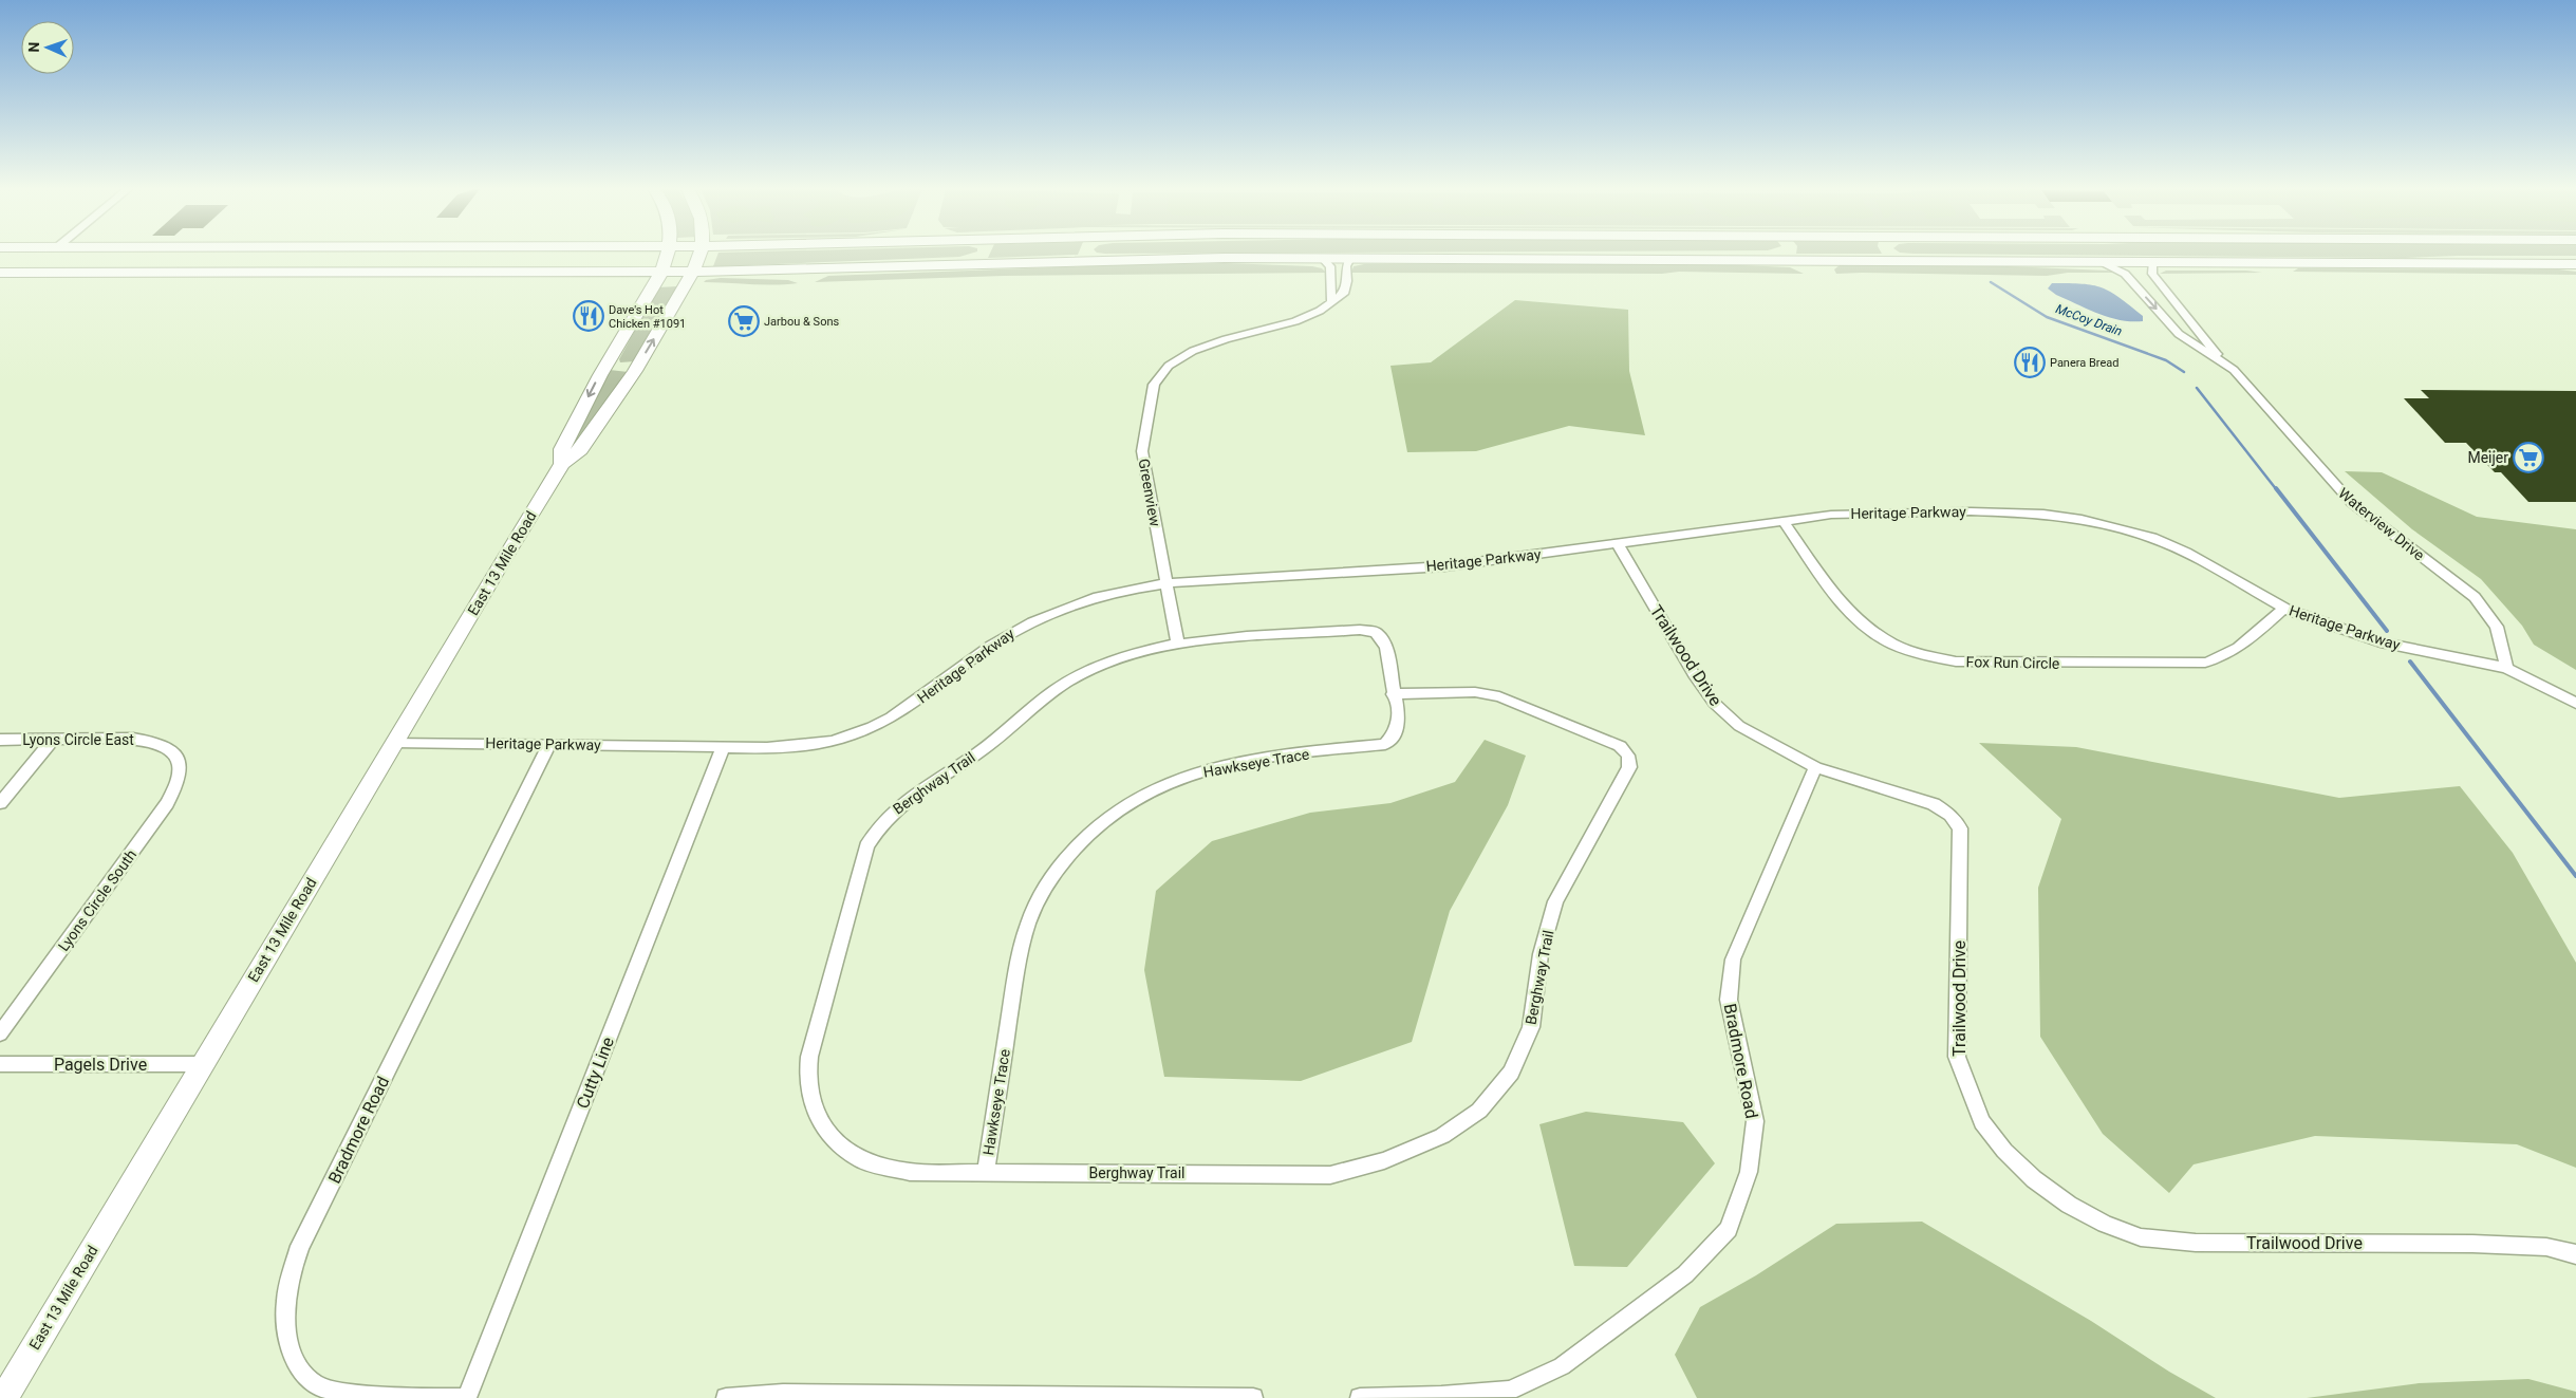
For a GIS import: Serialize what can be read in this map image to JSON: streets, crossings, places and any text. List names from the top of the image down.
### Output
{
  "streets": {
    "main road": ["East 13 Mile Road"],
    "street": [
      "Greenview",
      "Heritage Parkway",
      "Waterview Drive",
      "Trailwood Drive",
      "Fox Run Circle",
      "Lyons Circle East",
      "Hawkseye Trace",
      "Berghway Trail",
      "Lyons Circle South",
      "Bradmore Road",
      "Pagels Drive",
      "Cutty Line"
    ]
  },
  "crossings": [
    ["Greenview", "Heritage Parkway"],
    ["Greenview", "Hawkseye Trace"],
    ["Greenview", "Berghway Trail"],
    ["Heritage Parkway", "Waterview Drive"],
    ["Heritage Parkway", "East 13 Mile Road"],
    ["Heritage Parkway", "Trailwood Drive"],
    ["Heritage Parkway", "Fox Run Circle"],
    ["Heritage Parkway", "Bradmore Road"],
    ["Heritage Parkway", "Cutty Line"],
    ["East 13 Mile Road", "Pagels Drive"],
    ["Trailwood Drive", "Bradmore Road"],
    ["Lyons Circle East", "Lyons Circle South"],
    ["Hawkseye Trace", "Berghway Trail"],
    ["Bradmore Road", "Cutty Line"]
  ],
  "water": ["McCoy Drain"],
  "places": {
    "restaurant": ["Dave's Hot Chicken #1091", "Panera Bread"],
    "supermarket": ["Jarbou & Sons", "Meijer"]
  },
  "north": "left"
}
